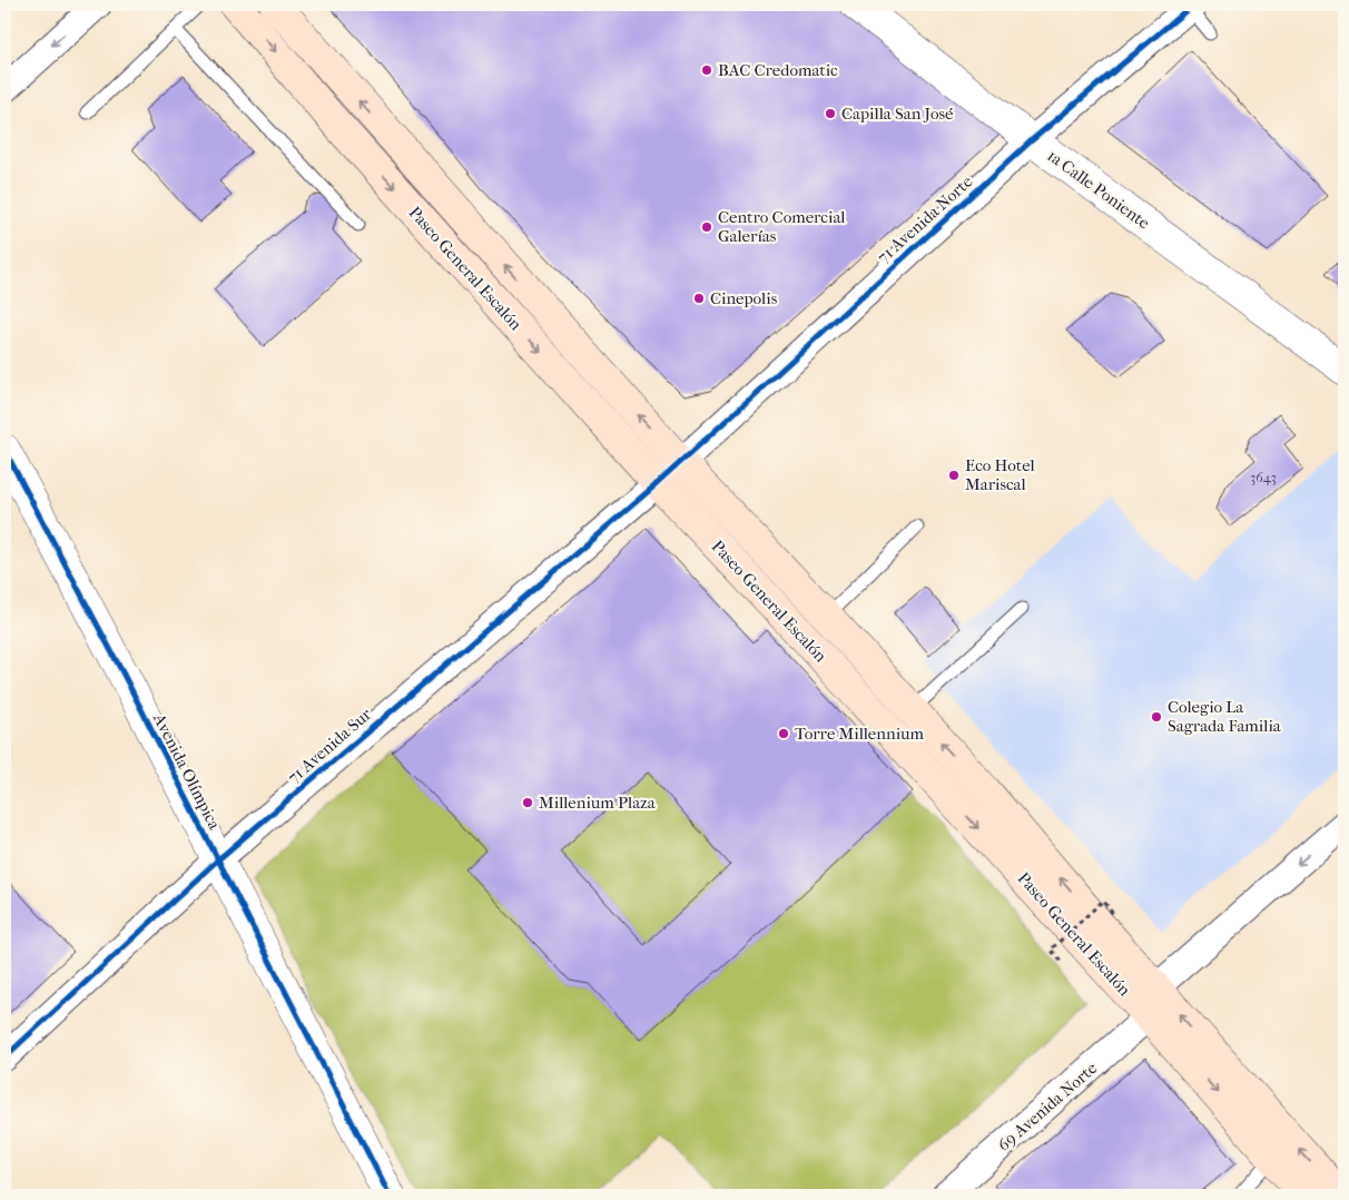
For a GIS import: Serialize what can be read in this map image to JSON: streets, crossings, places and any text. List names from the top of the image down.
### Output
{
  "streets": {
    "main road": ["Paseo General Escalón"],
    "street": [
      "1a Calle Poniente",
      "71 Avenida Norte",
      "71 Avenida Sur",
      "Avenida Olímpica",
      "69 Avenida Norte"
    ]
  },
  "crossings": [
    ["1a Calle Poniente", "71 Avenida Norte"],
    ["71 Avenida Norte", "Paseo General Escalón"],
    ["71 Avenida Norte", "71 Avenida Sur"],
    ["Paseo General Escalón", "71 Avenida Sur"],
    ["Paseo General Escalón", "69 Avenida Norte"],
    ["71 Avenida Sur", "Avenida Olímpica"]
  ],
  "one_way": ["69 Avenida Norte"],
  "places": [
    "BAC Credomatic",
    "Capilla San José",
    "Centro Comercial Galerías",
    "Cinepolis",
    "Eco Hotel Mariscal",
    "Colegio La Sagrada Familia",
    "Torre Millennium",
    "Millenium Plaza"
  ],
  "house_numbers": ["3643"]
}
